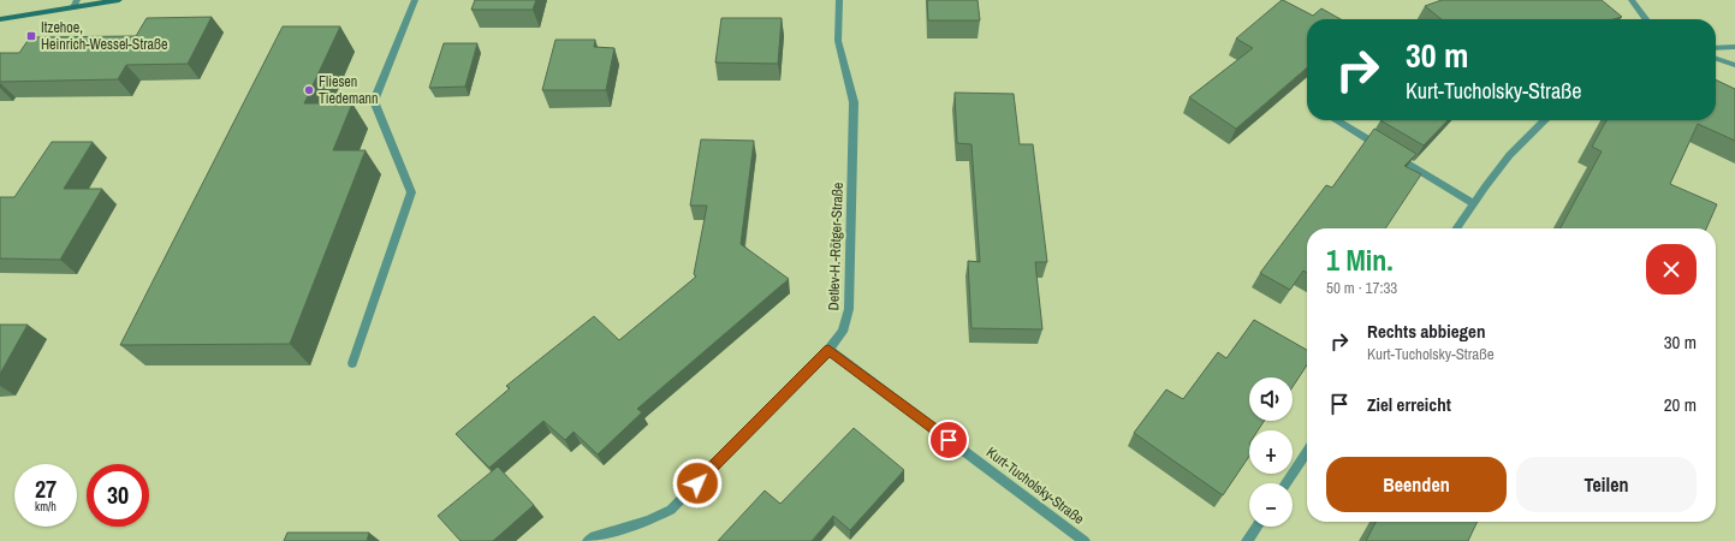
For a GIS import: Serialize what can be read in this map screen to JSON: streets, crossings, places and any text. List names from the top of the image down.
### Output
{
  "streets": {
    "street": ["Detlev-H.-Rötger-Straße", "Kurt-Tucholsky-Straße"]
  },
  "crossings": [
    ["Detlev-H.-Rötger-Straße", "Kurt-Tucholsky-Straße"]
  ],
  "places": {
    "transit": ["Itzehoe, Heinrich-Wessel-Straße"],
    "other": ["Fliesen Tiedemann"]
  },
  "page": {
    "turn": ["30 m", "Kurt-Tucholsky-Straße"],
    "heading": ["1 Min.", "50 m · 17:33"],
    "list": [
      {
        "name": "Rechts abbiegen",
        "note": "Kurt-Tucholsky-Straße",
        "value": "30 m"
      },
      {
        "name": "Ziel erreicht",
        "value": "20 m"
      }
    ],
    "map_buttons": ["+", "−"],
    "buttons": ["Beenden", "Teilen"],
    "speed": "27 km/h",
    "limit": "30"
  }
}
